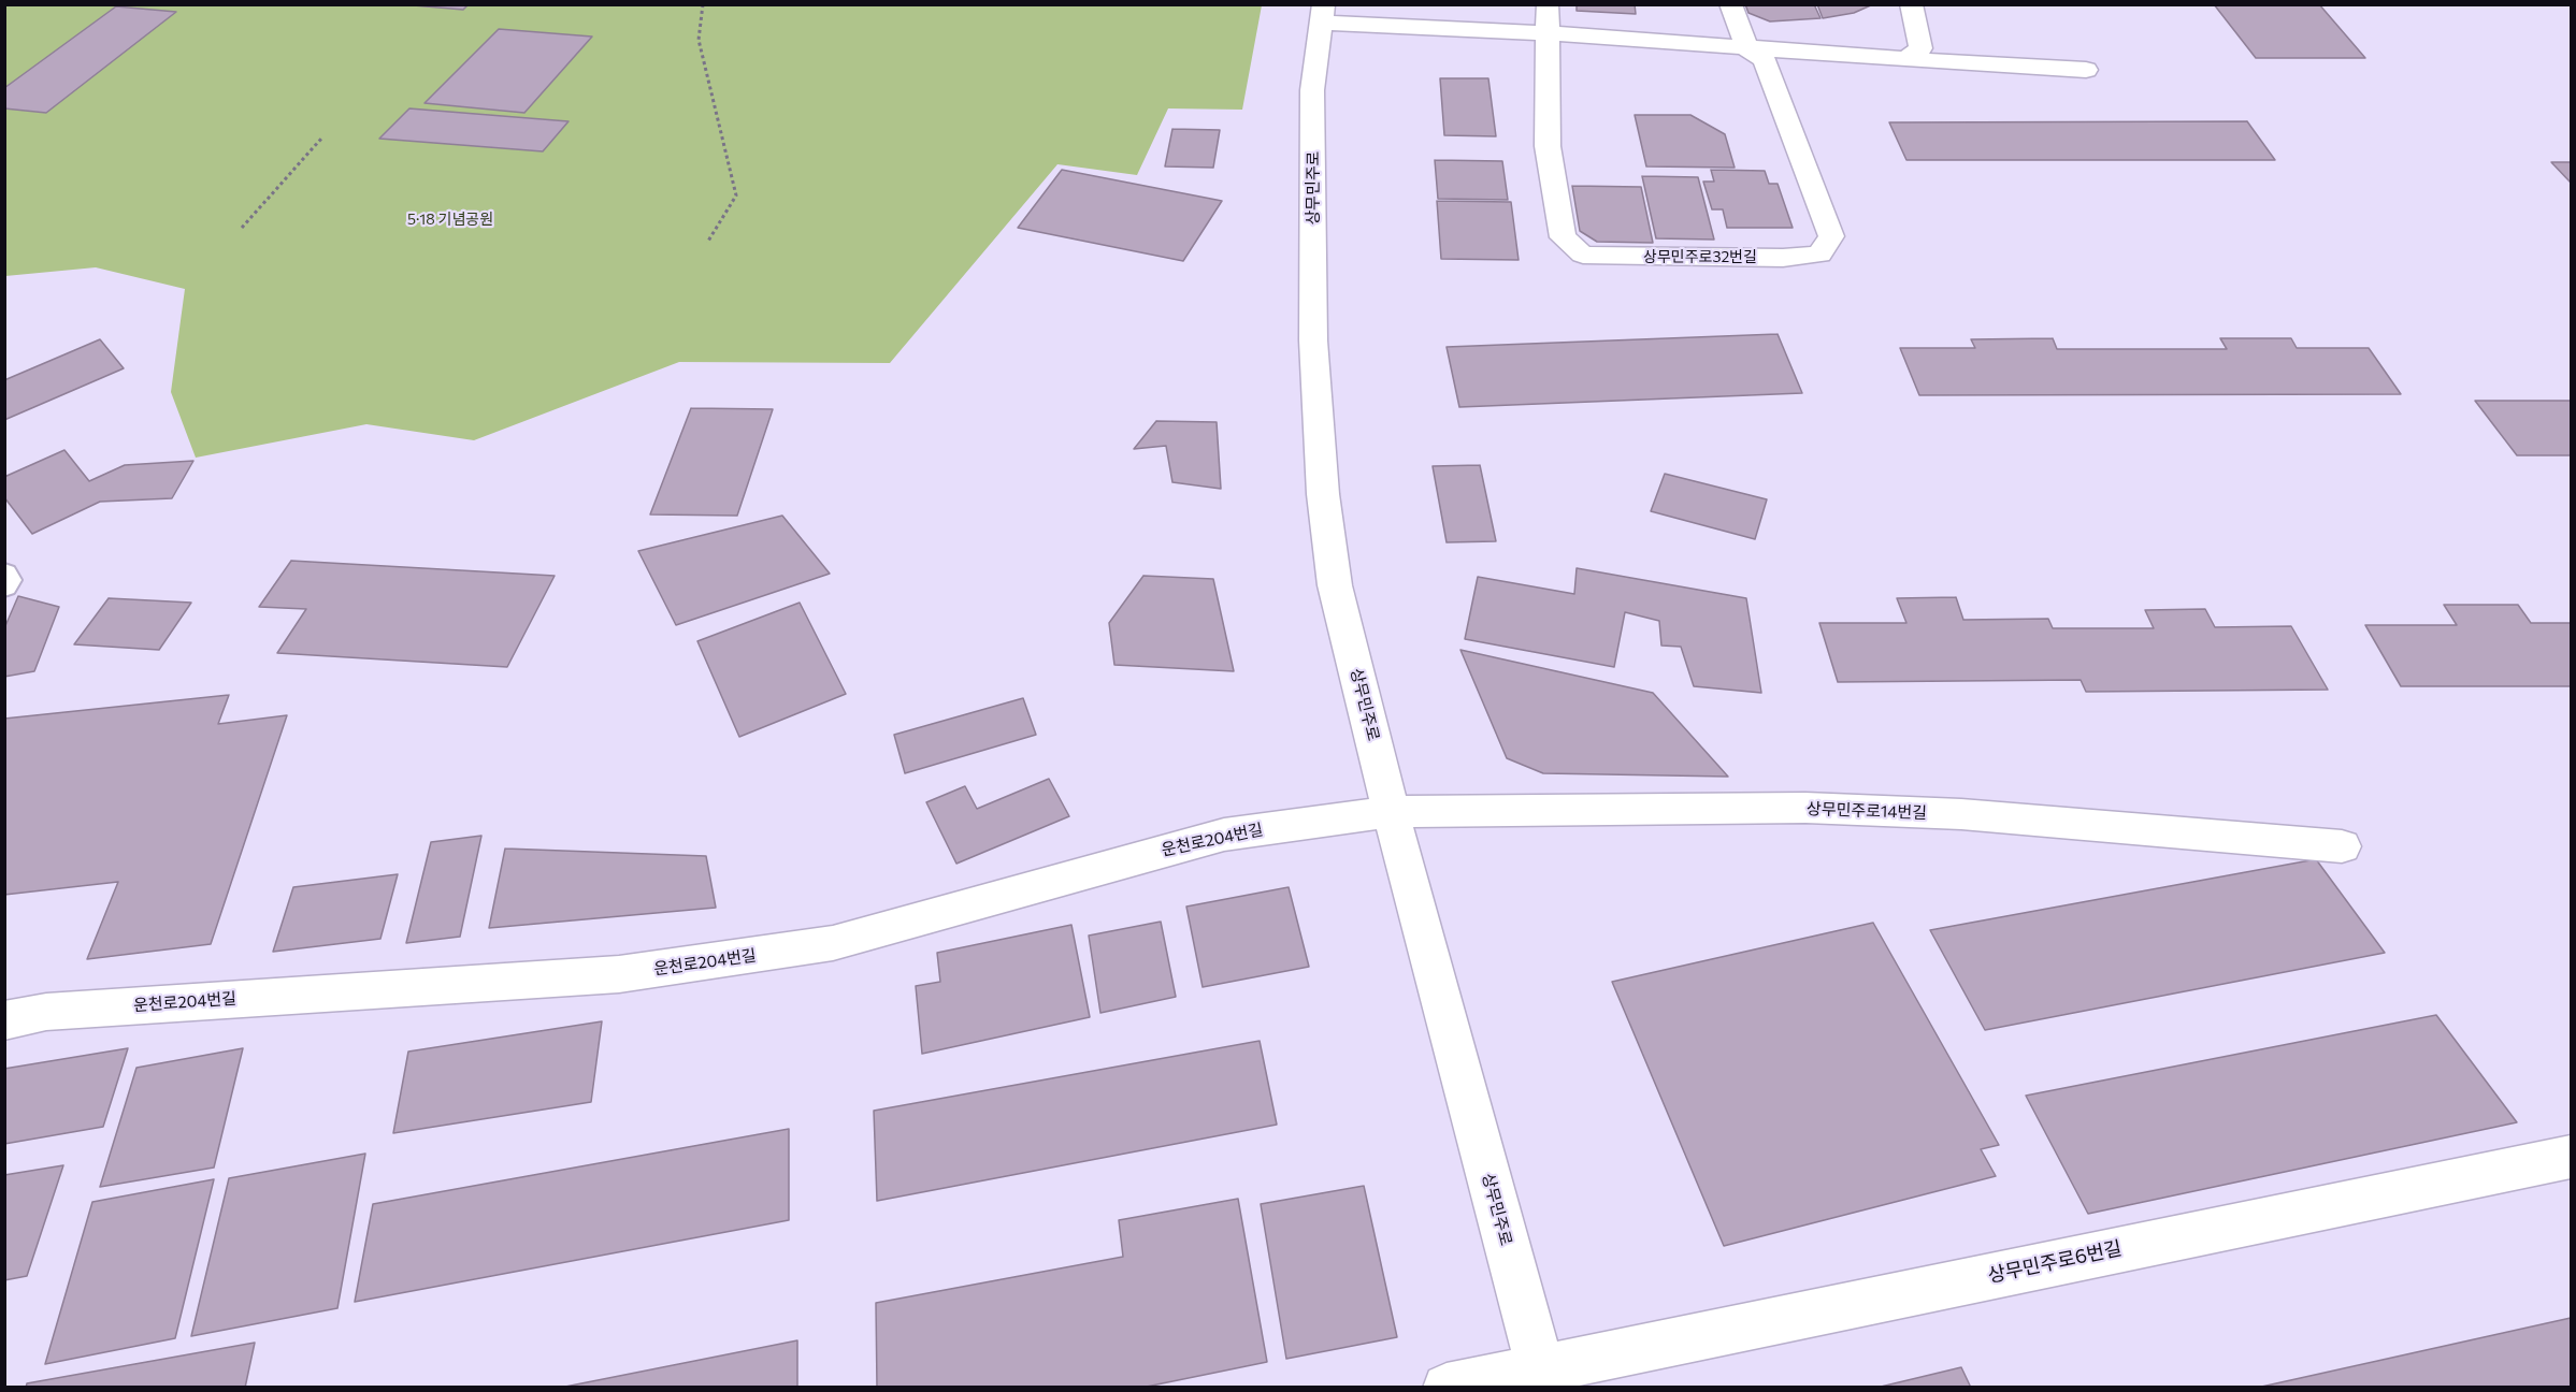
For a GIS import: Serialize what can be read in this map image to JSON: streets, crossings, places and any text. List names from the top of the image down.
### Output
{
  "streets": {
    "street": [
      "상무민주로",
      "상무민주로32번길",
      "상무민주로14번길",
      "운천로204번길",
      "상무민주로6번길"
    ]
  },
  "crossings": [
    ["상무민주로", "상무민주로14번길"],
    ["상무민주로", "운천로204번길"],
    ["상무민주로", "상무민주로6번길"],
    ["상무민주로14번길", "운천로204번길"]
  ],
  "parks": ["5·18 기념공원"]
}
